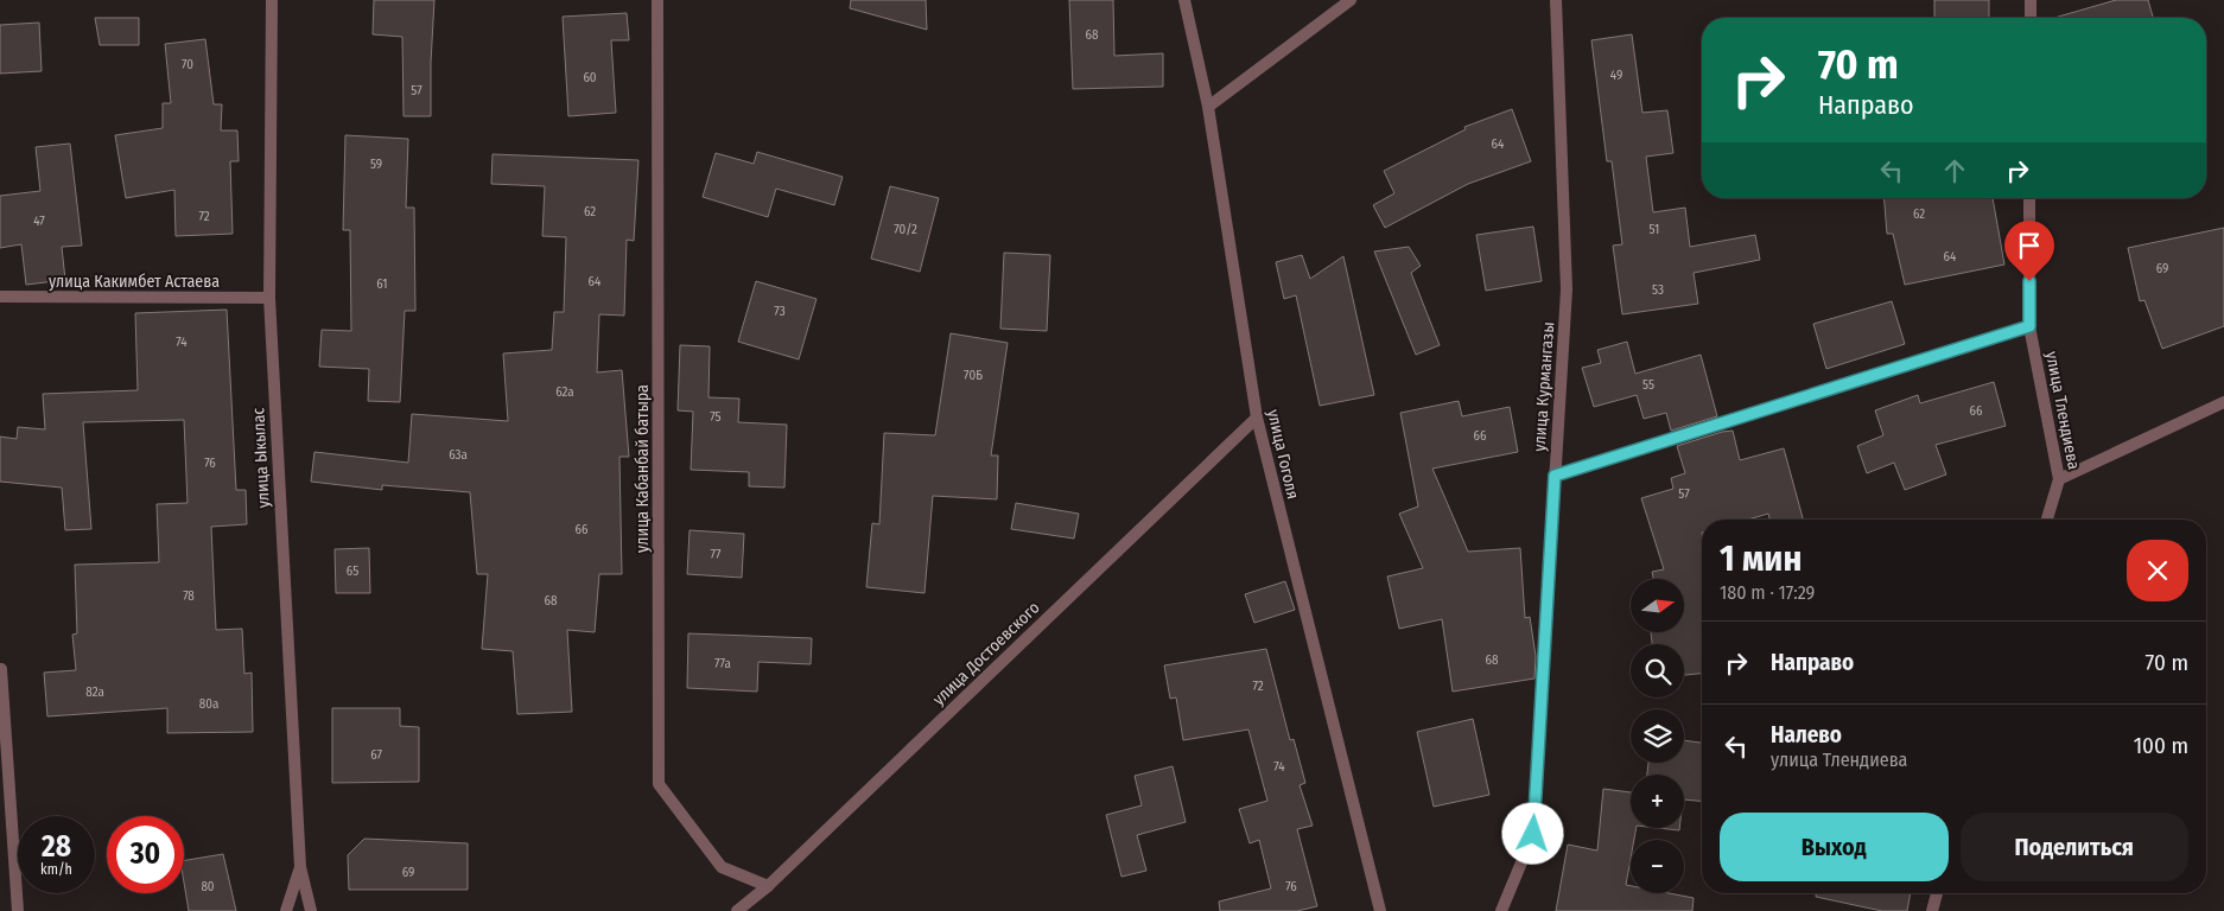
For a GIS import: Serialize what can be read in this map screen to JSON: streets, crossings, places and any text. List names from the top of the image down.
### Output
{
  "streets": {
    "street": [
      "улица Какимбет Астаева",
      "улица Курмангазы",
      "улица Тлендиева",
      "улица Гоголя",
      "улица Ыкылас",
      "улица Кабанбай батыра",
      "улица Достоевского"
    ]
  },
  "crossings": [
    ["улица Какимбет Астаева", "улица Ыкылас"],
    ["улица Гоголя", "улица Достоевского"],
    ["улица Кабанбай батыра", "улица Достоевского"]
  ],
  "house_numbers": [
    "68",
    "70",
    "49",
    "60",
    "57",
    "64",
    "59",
    "62",
    "62",
    "72",
    "47",
    "70/2",
    "51",
    "64",
    "69",
    "64",
    "61",
    "53",
    "73",
    "74",
    "70Б",
    "55",
    "62а",
    "66",
    "75",
    "66",
    "63а",
    "76",
    "57",
    "66",
    "77",
    "65",
    "78",
    "68",
    "68",
    "77а",
    "72",
    "82а",
    "80а",
    "67",
    "74",
    "69",
    "80",
    "76"
  ],
  "north": "right",
  "page": {
    "turn": ["70 m", "Направо"],
    "heading": ["1 мин", "180 m · 17:29"],
    "map_buttons": ["+", "−"],
    "list": [
      {
        "name": "Направо",
        "value": "70 m"
      },
      {
        "name": "Налево",
        "note": "улица Тлендиева",
        "value": "100 m"
      }
    ],
    "buttons": ["Выход", "Поделиться"],
    "speed": "28 km/h",
    "limit": "30"
  }
}
